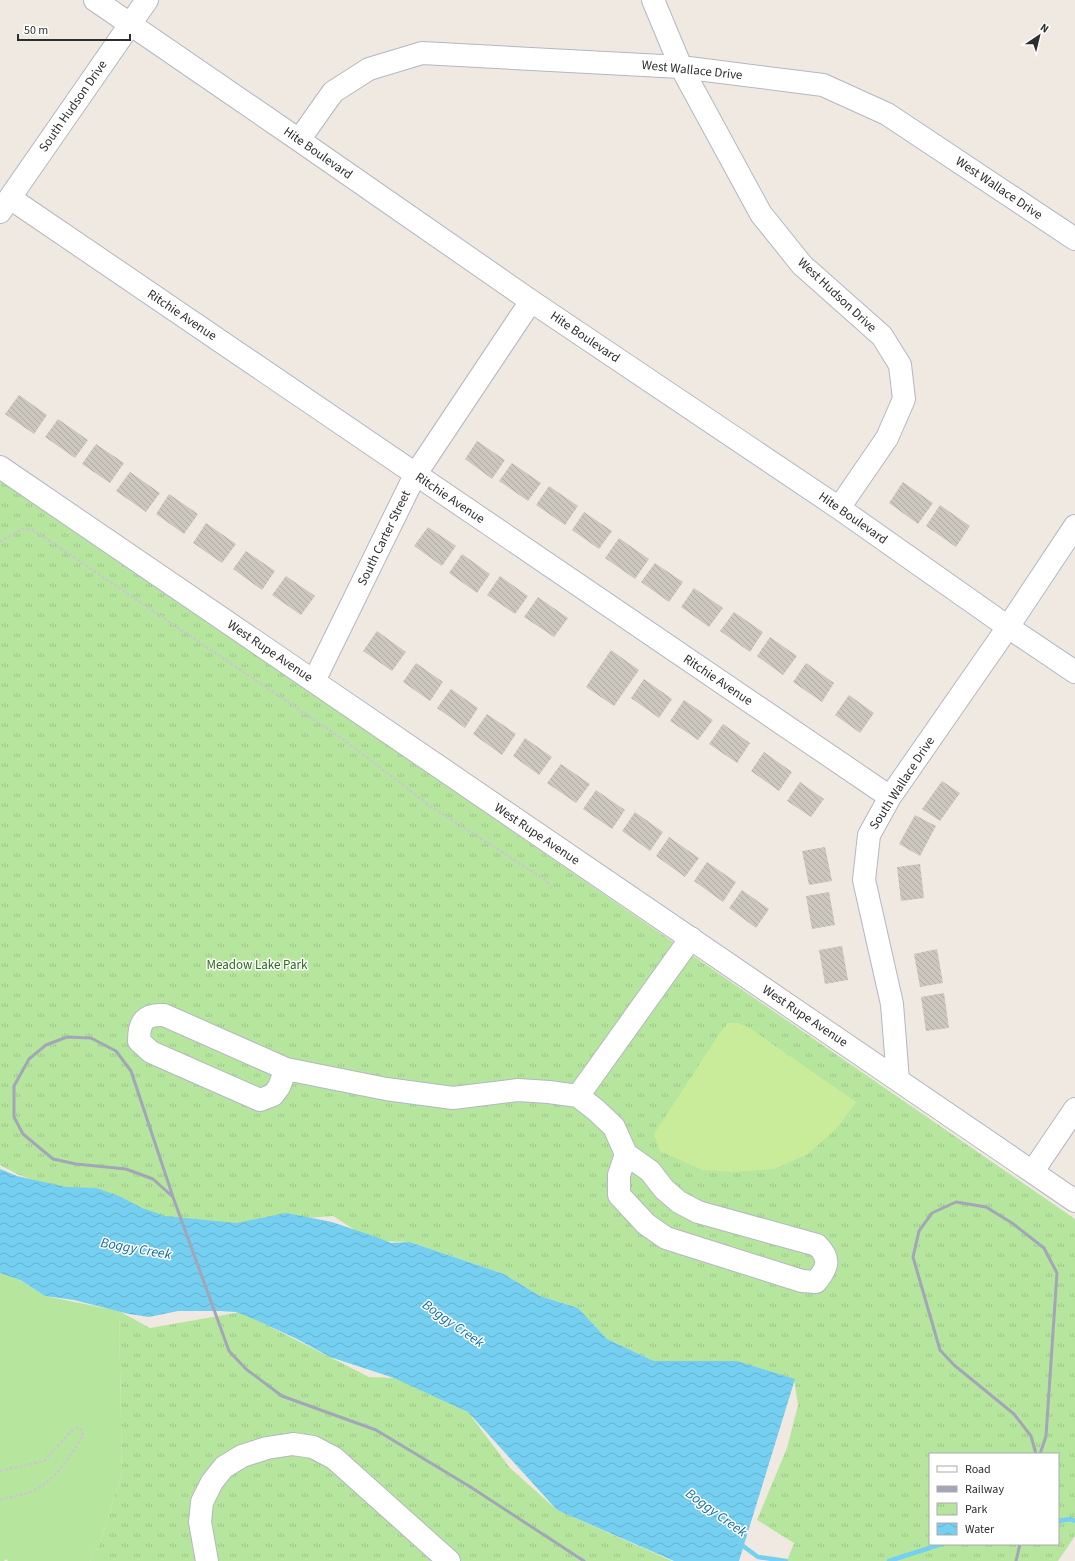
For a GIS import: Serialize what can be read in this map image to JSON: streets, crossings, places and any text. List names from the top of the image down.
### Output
{
  "streets": {
    "street": [
      "West Wallace Drive",
      "South Hudson Drive",
      "Hite Boulevard",
      "West Hudson Drive",
      "Ritchie Avenue",
      "South Carter Street",
      "West Rupe Avenue",
      "South Wallace Drive"
    ]
  },
  "crossings": [
    ["West Wallace Drive", "Hite Boulevard"],
    ["West Wallace Drive", "West Hudson Drive"],
    ["South Hudson Drive", "Hite Boulevard"],
    ["South Hudson Drive", "Ritchie Avenue"],
    ["Hite Boulevard", "West Hudson Drive"],
    ["Hite Boulevard", "South Carter Street"],
    ["Hite Boulevard", "South Wallace Drive"],
    ["Ritchie Avenue", "South Carter Street"],
    ["Ritchie Avenue", "South Wallace Drive"],
    ["South Carter Street", "West Rupe Avenue"],
    ["West Rupe Avenue", "South Wallace Drive"]
  ],
  "water": ["Boggy Creek"],
  "parks": ["Meadow Lake Park"],
  "legend": [
    "Road",
    "Railway",
    "Park",
    "Water"
  ],
  "scale_bar": "50 m",
  "north": "top right"
}
